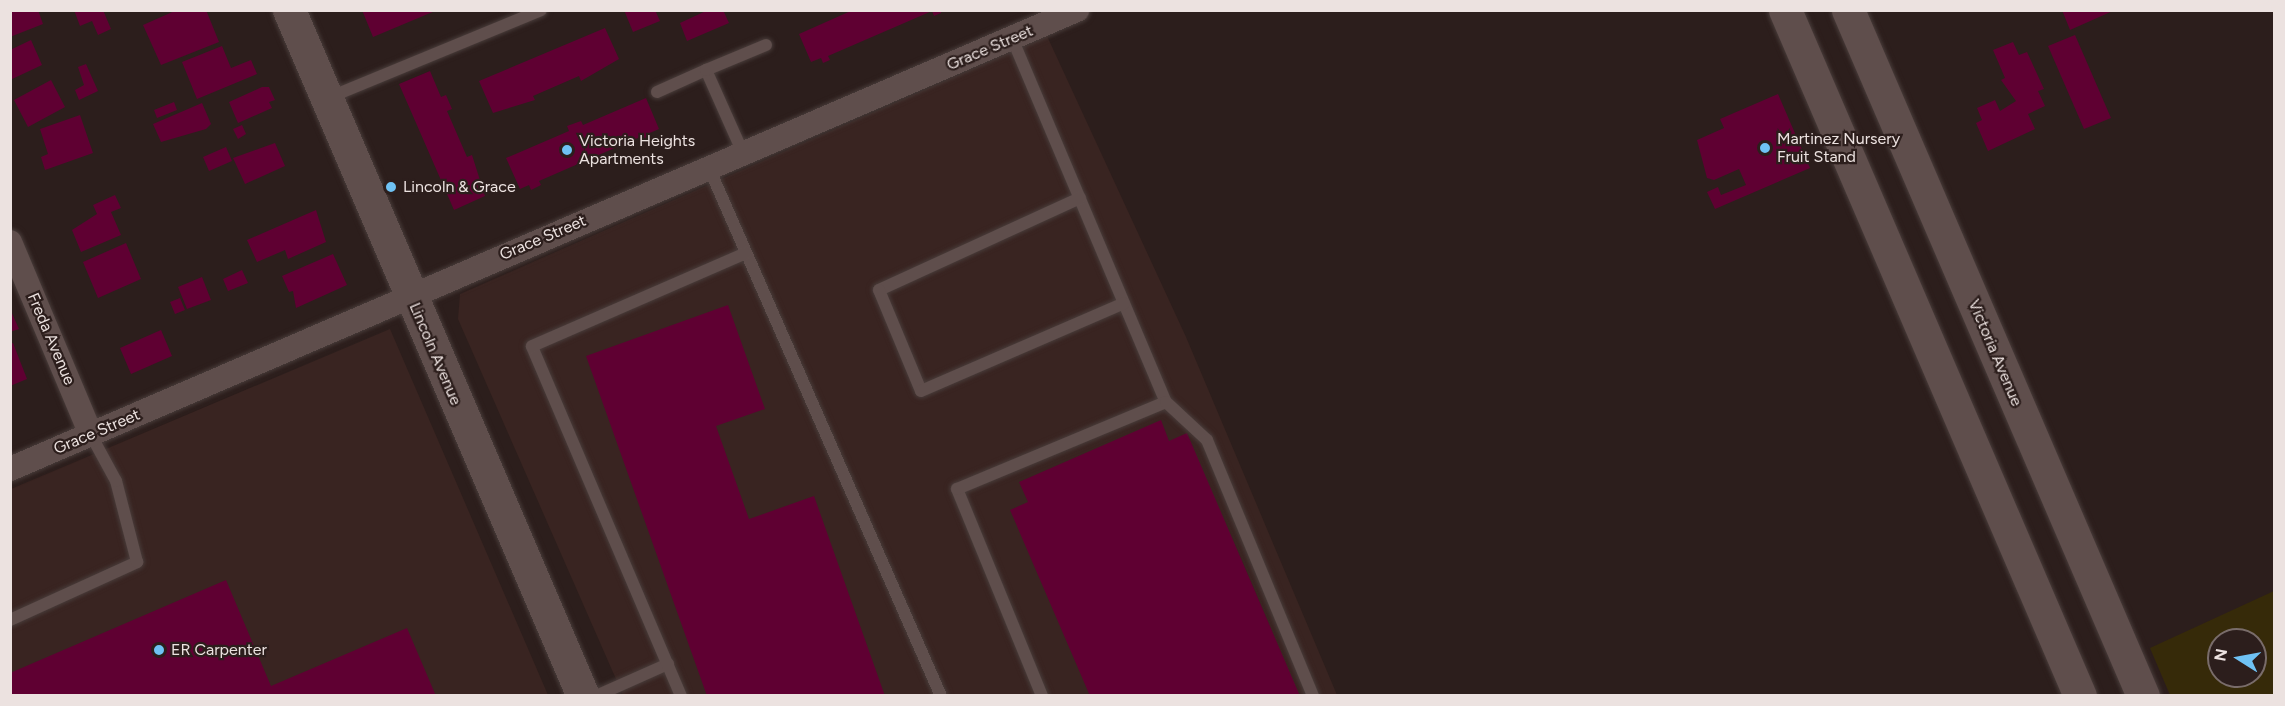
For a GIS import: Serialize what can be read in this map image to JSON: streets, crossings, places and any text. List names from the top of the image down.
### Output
{
  "streets": {
    "main road": ["Victoria Avenue", "Lincoln Avenue"],
    "street": ["Grace Street", "Freda Avenue"]
  },
  "crossings": [
    ["Grace Street", "Freda Avenue"],
    ["Grace Street", "Lincoln Avenue"]
  ],
  "places": [
    "Martinez Nursery Fruit Stand",
    "Victoria Heights Apartments",
    "Lincoln & Grace",
    "ER Carpenter"
  ],
  "north": "left"
}
